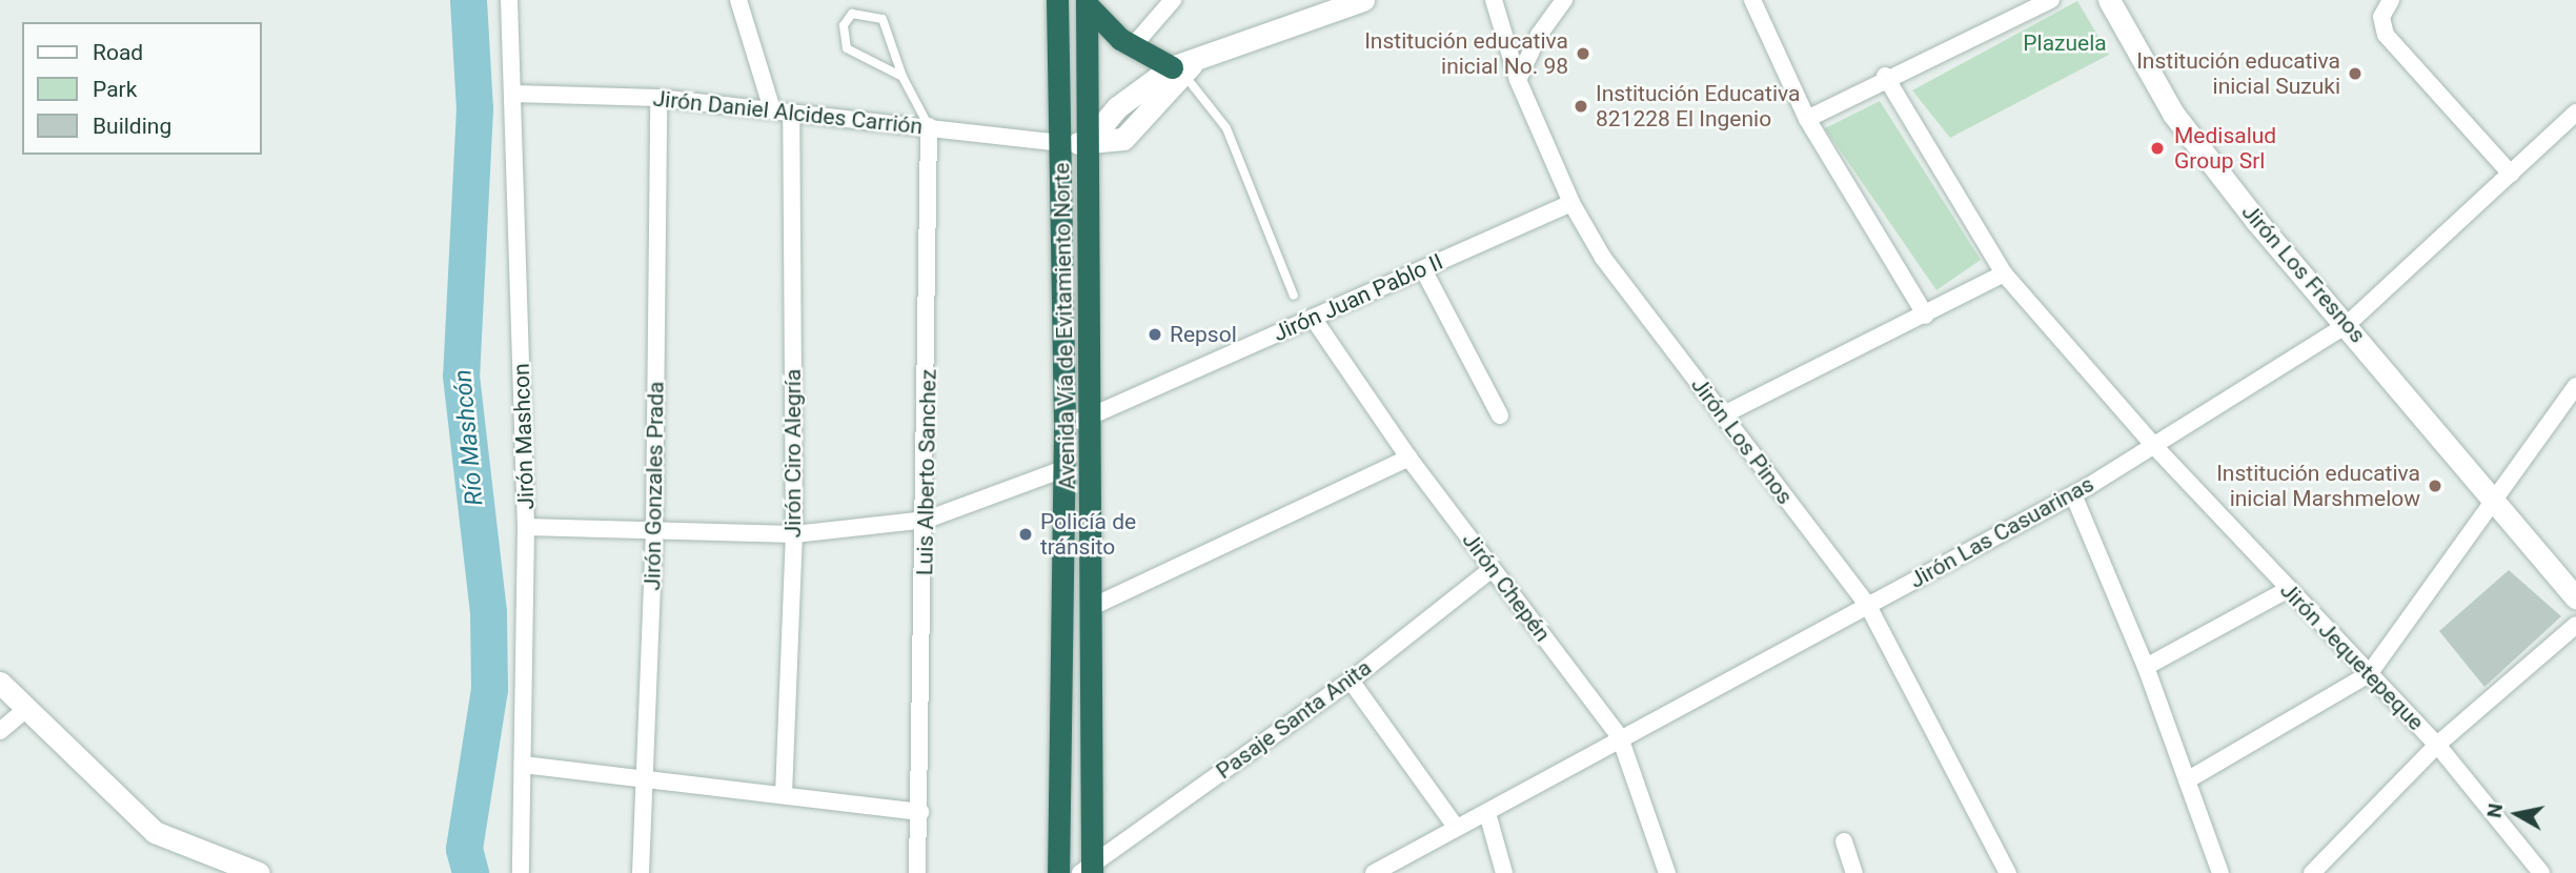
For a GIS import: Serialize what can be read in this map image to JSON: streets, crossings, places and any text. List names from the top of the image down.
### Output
{
  "streets": {
    "highway": ["Avenida Vía de Evitamiento Norte"],
    "street": [
      "Jirón Daniel Alcides Carrión",
      "Jirón Los Fresnos",
      "Jirón Juan Pablo II",
      "Jirón Mashcon",
      "Jirón Los Pinos",
      "Jirón Ciro Alegría",
      "Luis Alberto Sanchez",
      "Jirón Gonzales Prada",
      "Jirón Las Casuarinas",
      "Jirón Chepén",
      "Jirón Jequetepeque",
      "Pasaje Santa Anita"
    ]
  },
  "crossings": [
    ["Jirón Daniel Alcides Carrión", "Avenida Vía de Evitamiento Norte"],
    ["Jirón Daniel Alcides Carrión", "Jirón Mashcon"],
    ["Jirón Daniel Alcides Carrión", "Jirón Ciro Alegría"],
    ["Jirón Daniel Alcides Carrión", "Luis Alberto Sanchez"],
    ["Jirón Daniel Alcides Carrión", "Jirón Gonzales Prada"],
    ["Jirón Los Fresnos", "Jirón Las Casuarinas"],
    ["Jirón Juan Pablo II", "Avenida Vía de Evitamiento Norte"],
    ["Jirón Juan Pablo II", "Jirón Los Pinos"],
    ["Jirón Juan Pablo II", "Jirón Chepén"],
    ["Avenida Vía de Evitamiento Norte", "Pasaje Santa Anita"],
    ["Jirón Los Pinos", "Jirón Las Casuarinas"],
    ["Jirón Las Casuarinas", "Jirón Chepén"],
    ["Jirón Las Casuarinas", "Jirón Jequetepeque"],
    ["Jirón Chepén", "Pasaje Santa Anita"]
  ],
  "water": ["Río Mashcón"],
  "parks": ["Plazuela"],
  "places": [
    "Institución educativa inicial No. 98",
    "Institución educativa inicial Suzuki",
    "Institución Educativa 821228 El Ingenio",
    "Medisalud Group Srl",
    "Repsol",
    "Institución educativa inicial Marshmelow",
    "Policía de tránsito"
  ],
  "legend": ["Road", "Park", "Building"],
  "north": "left"
}
